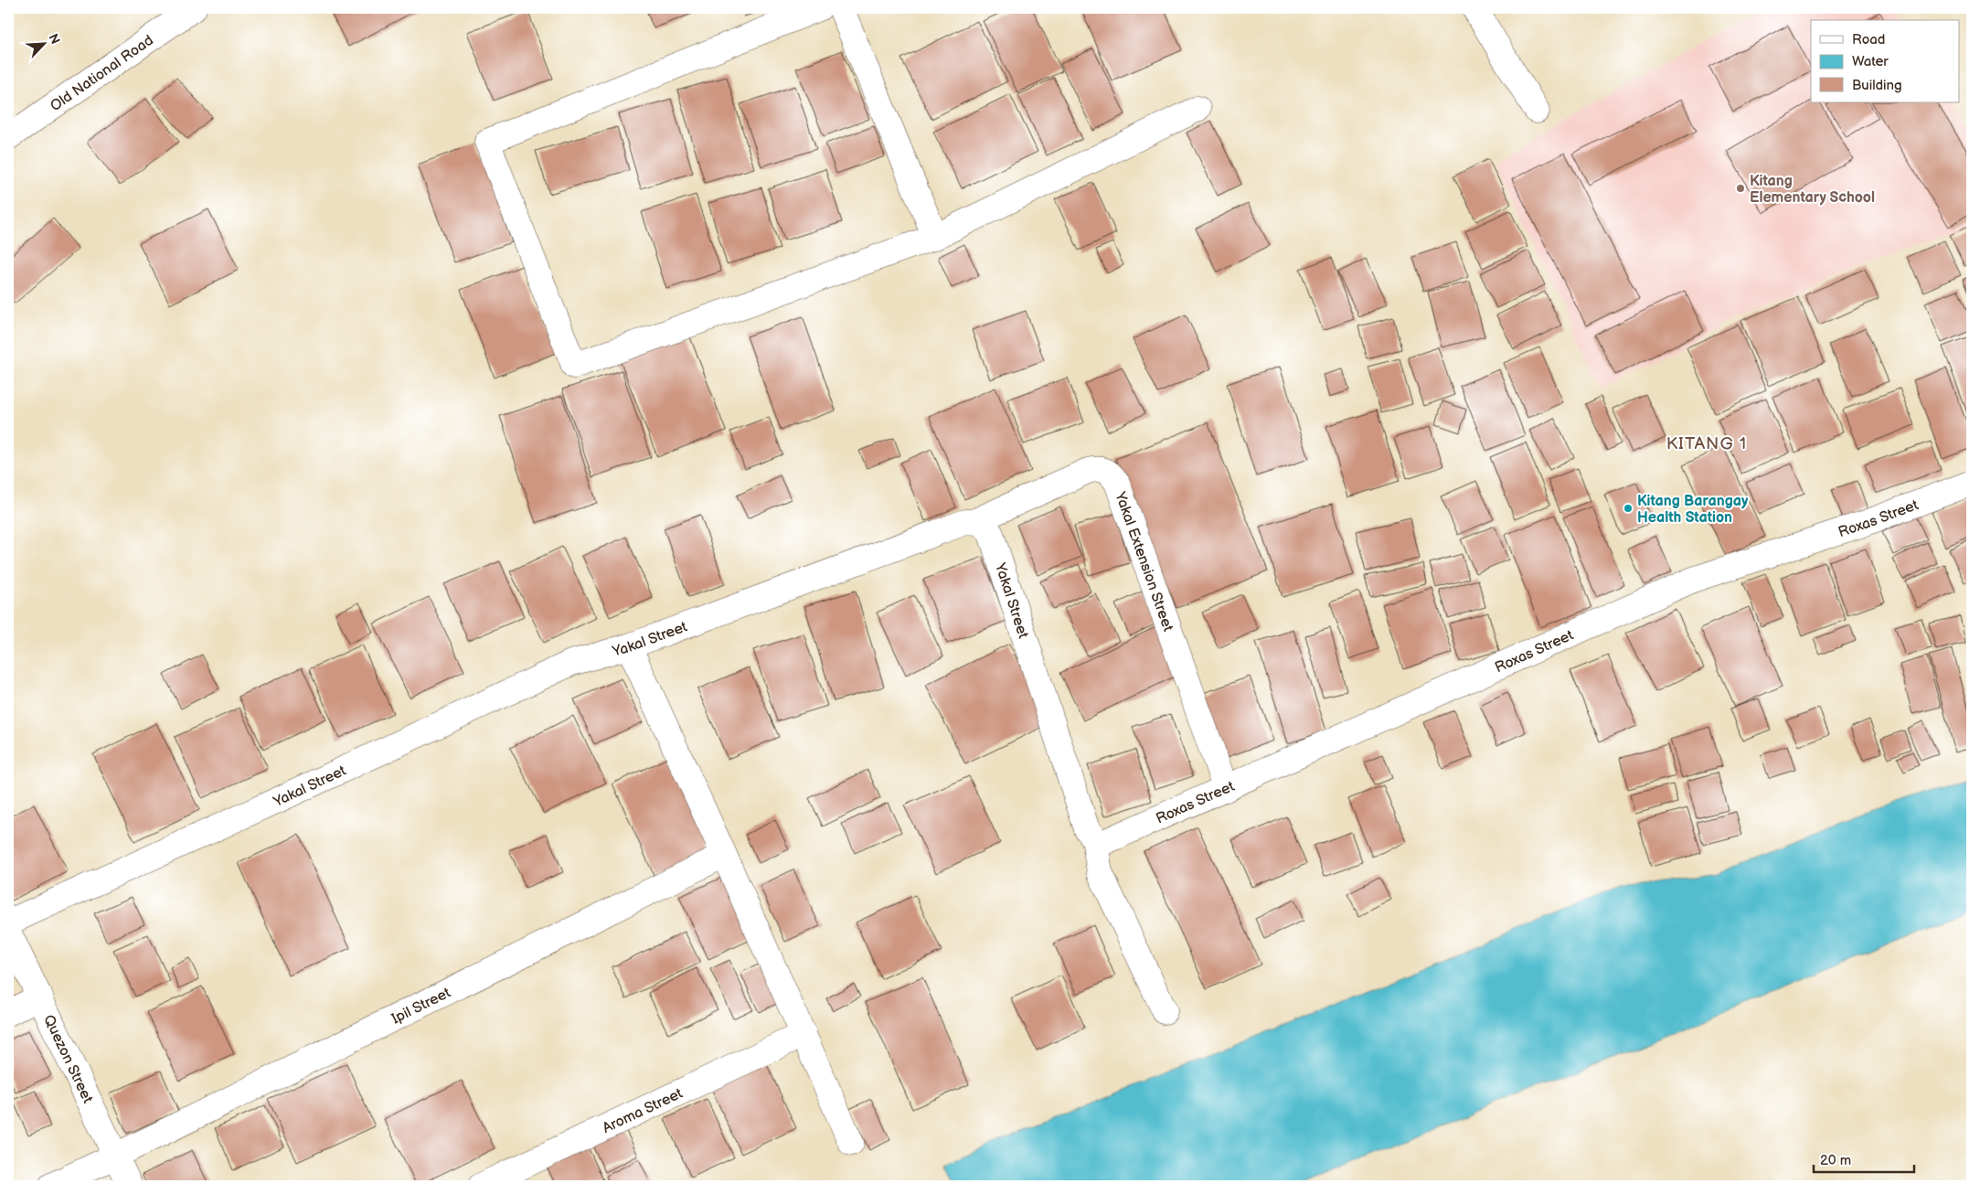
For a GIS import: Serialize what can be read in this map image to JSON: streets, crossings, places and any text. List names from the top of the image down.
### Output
{
  "streets": {
    "street": [
      "Old National Road",
      "Roxas Street",
      "Yakal Extension Street",
      "Yakal Street",
      "Ipil Street",
      "Quezon Street",
      "Aroma Street"
    ]
  },
  "crossings": [
    ["Roxas Street", "Yakal Extension Street"],
    ["Roxas Street", "Yakal Street"],
    ["Yakal Extension Street", "Yakal Street"],
    ["Ipil Street", "Quezon Street"]
  ],
  "districts": ["KITANG 1"],
  "places": ["Kitang Elementary School", "Kitang Barangay Health Station"],
  "legend": ["Road", "Water", "Building"],
  "scale_bar": "20 m",
  "north": "top right"
}
